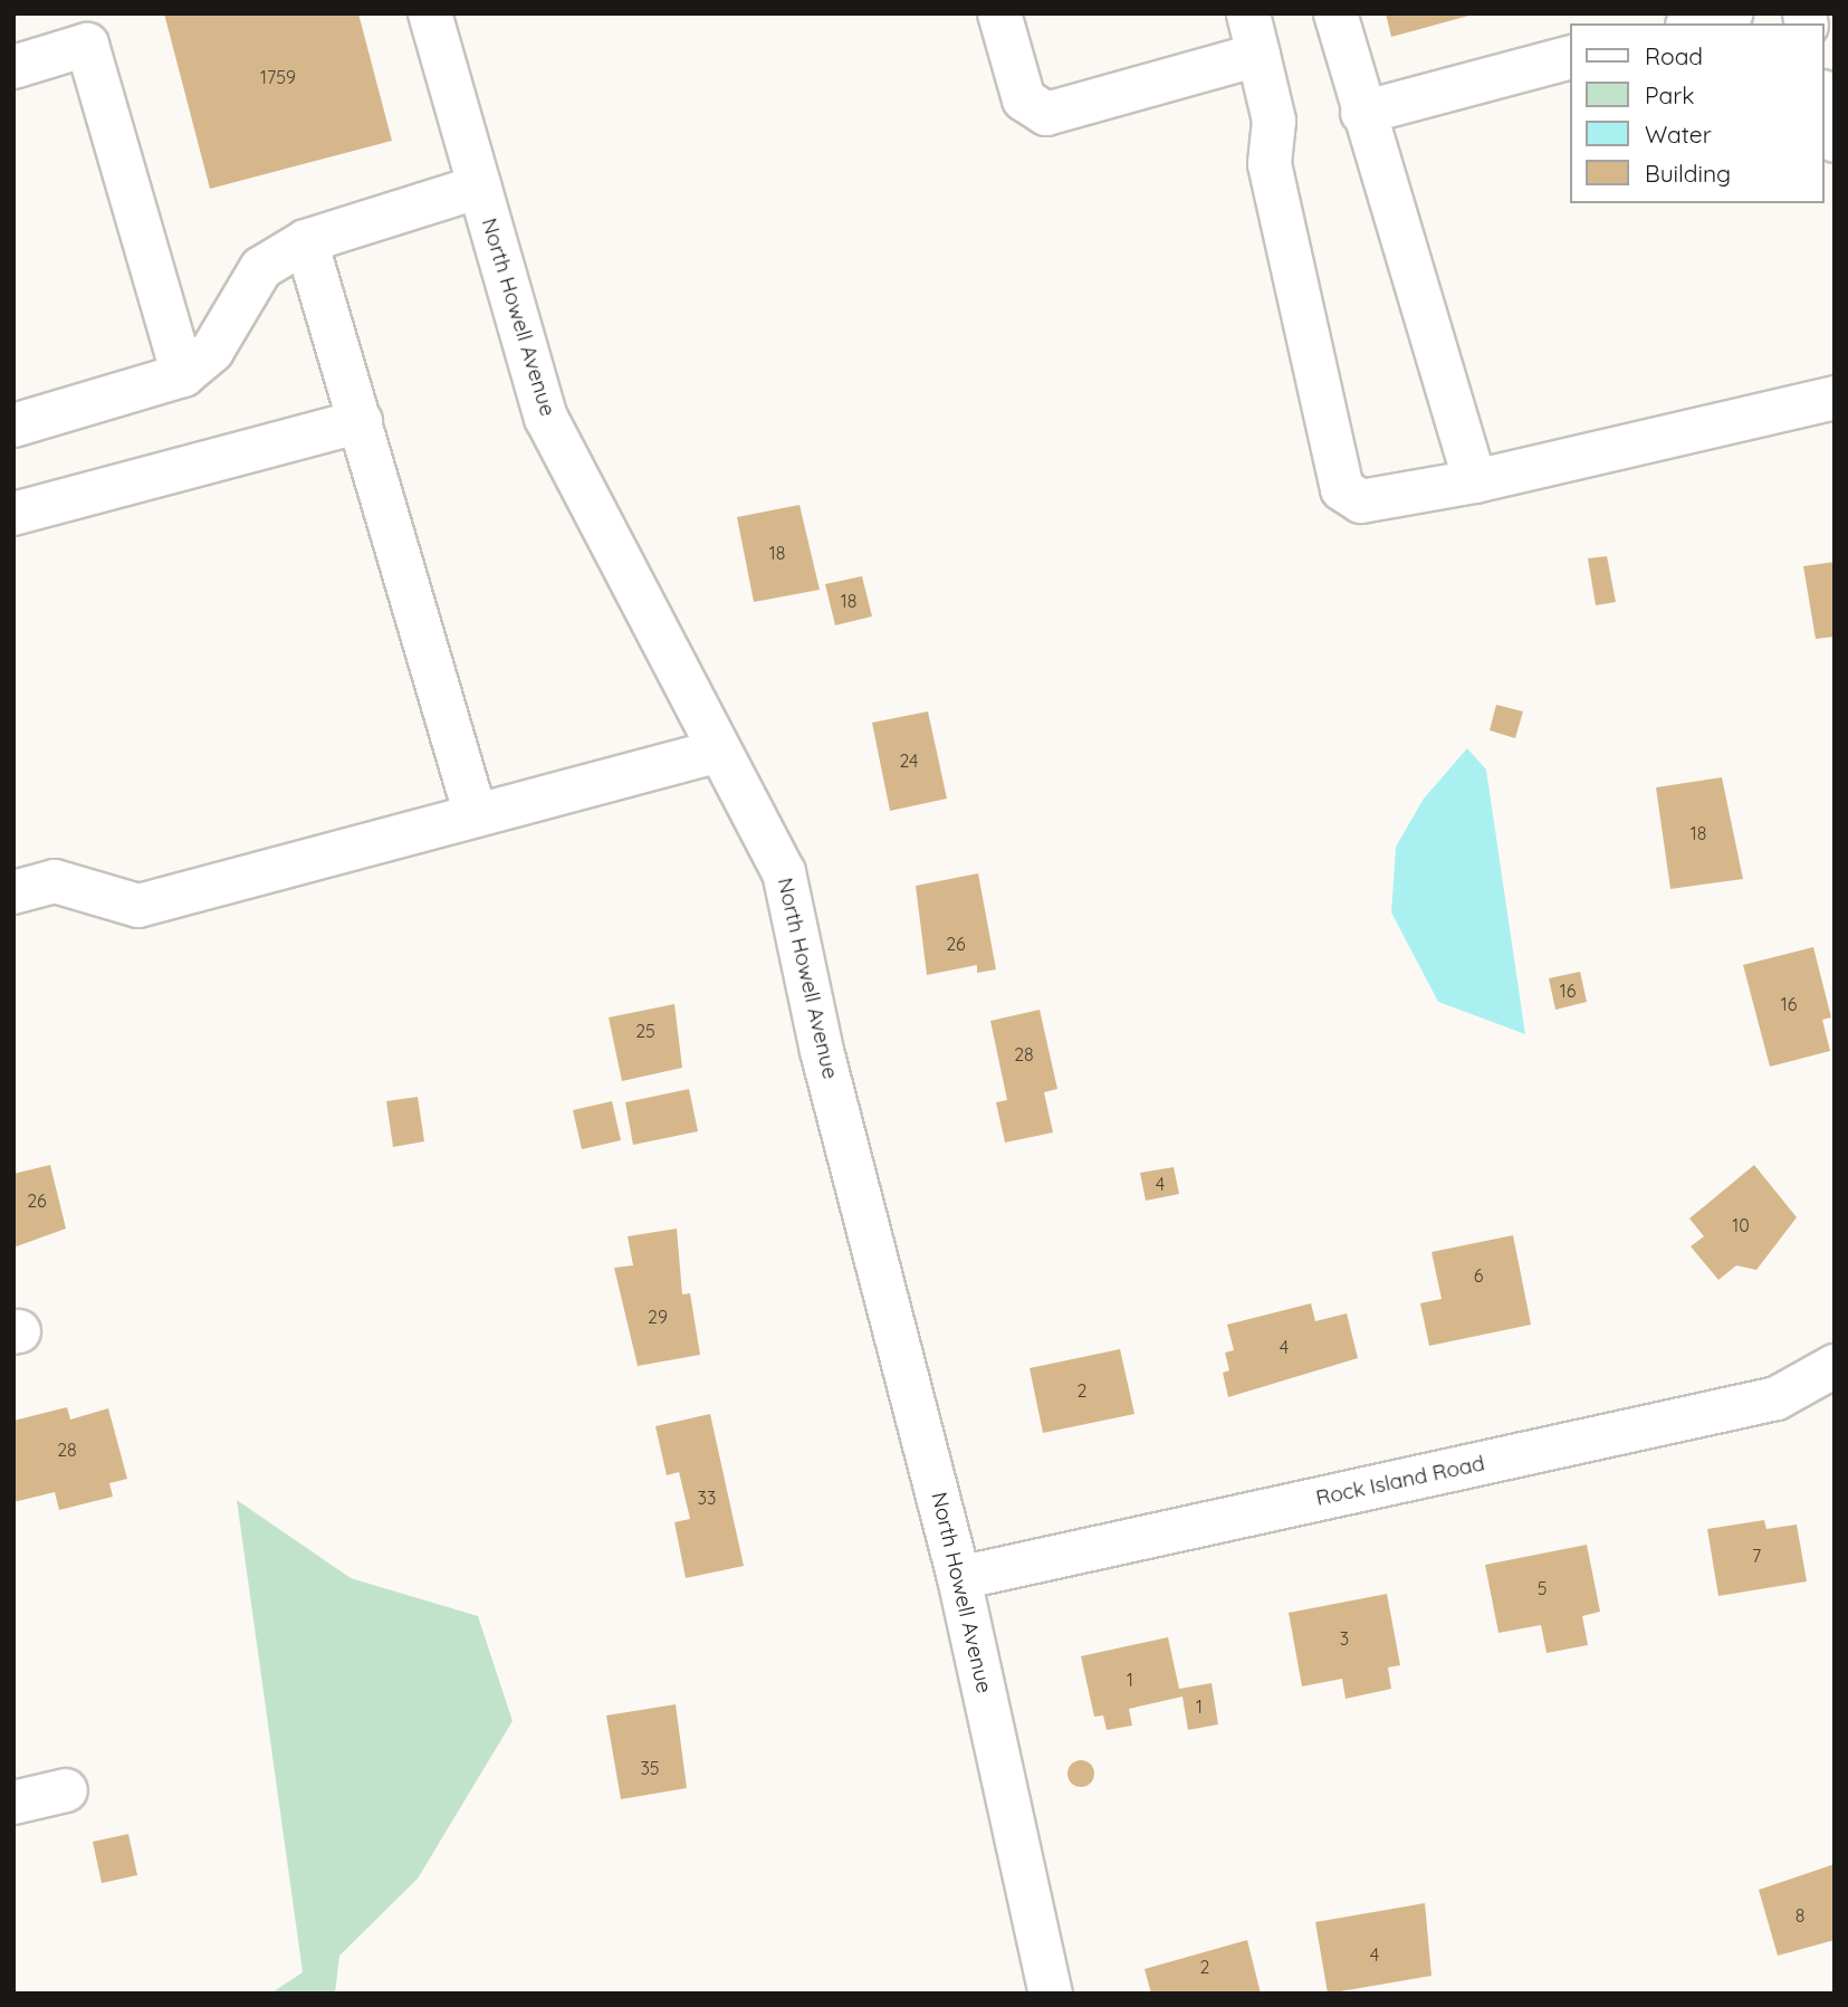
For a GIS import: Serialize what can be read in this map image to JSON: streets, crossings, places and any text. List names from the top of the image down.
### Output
{
  "streets": {
    "street": ["North Howell Avenue", "Rock Island Road"]
  },
  "crossings": [
    ["North Howell Avenue", "Rock Island Road"]
  ],
  "house_numbers": [
    "1759",
    "18",
    "18",
    "24",
    "18",
    "26",
    "16",
    "16",
    "25",
    "28",
    "4",
    "26",
    "10",
    "6",
    "29",
    "4",
    "2",
    "28",
    "33",
    "7",
    "5",
    "3",
    "1",
    "1",
    "35",
    "8",
    "4",
    "2"
  ],
  "legend": [
    "Road",
    "Park",
    "Water",
    "Building"
  ]
}
